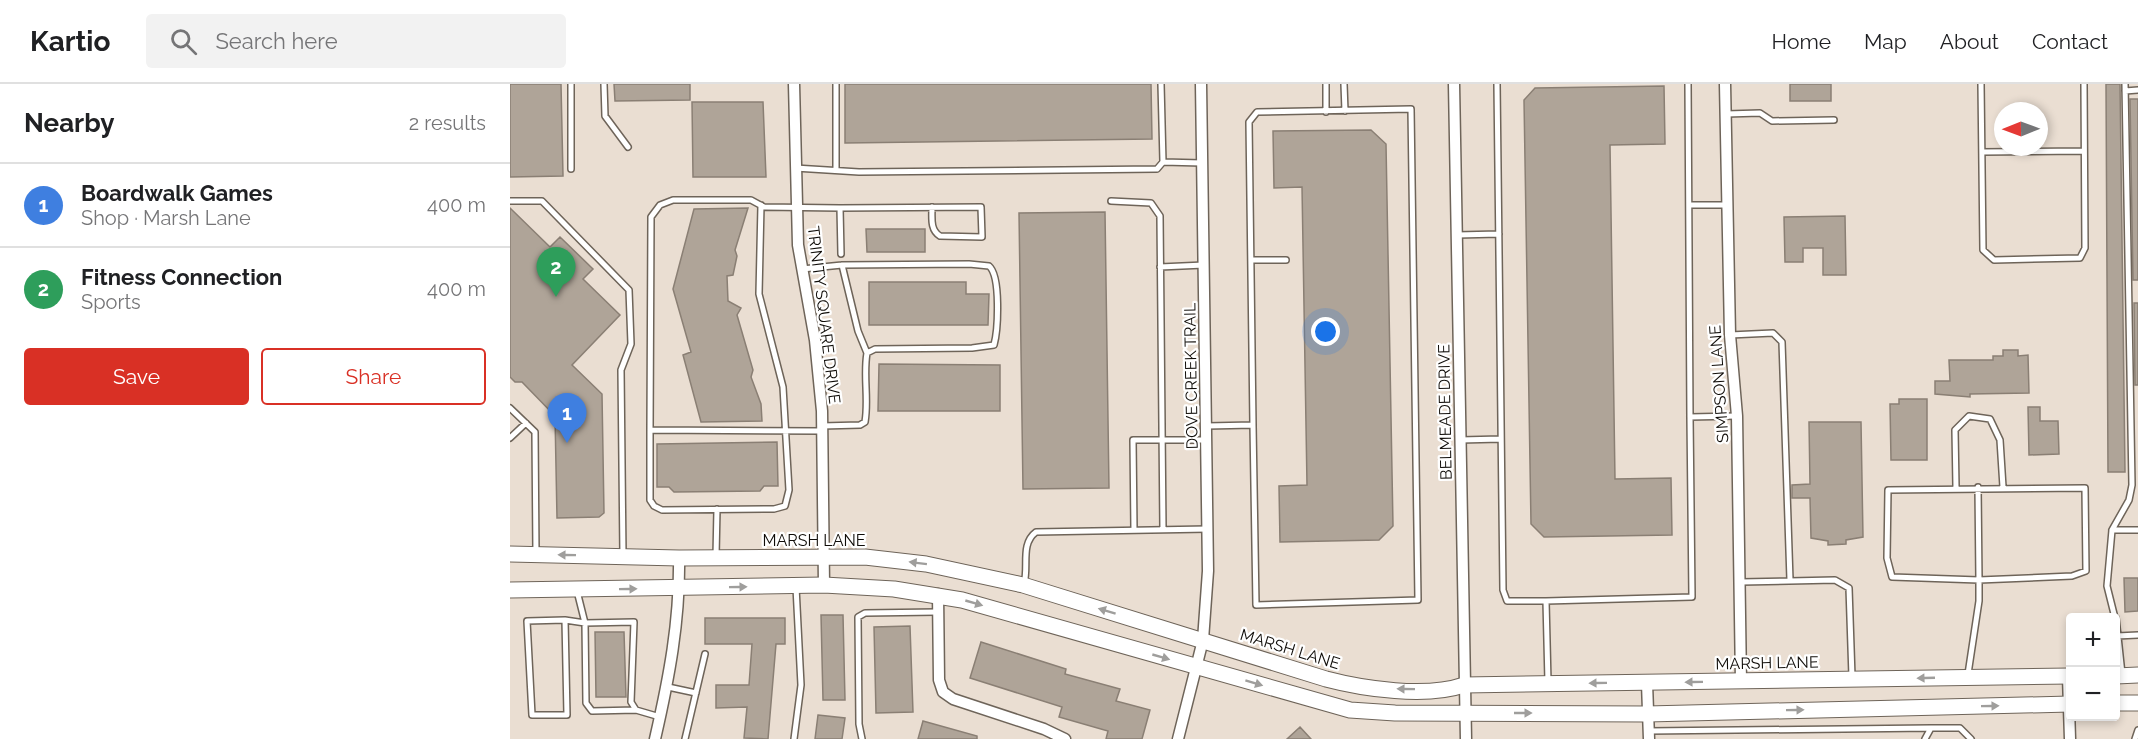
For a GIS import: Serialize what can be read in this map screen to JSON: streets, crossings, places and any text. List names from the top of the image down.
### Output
{
  "streets": {
    "main road": ["MARSH LANE"],
    "street": [
      "TRINITY SQUARE DRIVE",
      "DOVE CREEK TRAIL",
      "SIMPSON LANE",
      "BELMEADE DRIVE"
    ]
  },
  "crossings": [
    ["TRINITY SQUARE DRIVE", "MARSH LANE"],
    ["DOVE CREEK TRAIL", "MARSH LANE"],
    ["SIMPSON LANE", "MARSH LANE"],
    ["BELMEADE DRIVE", "MARSH LANE"]
  ],
  "north": "left",
  "page": {
    "header": "Kartio",
    "search": "Search here",
    "nav": [
      "Home",
      "Map",
      "About",
      "Contact"
    ],
    "heading": ["Nearby", "2 results"],
    "list": [
      {
        "mark": "1",
        "name": "Boardwalk Games",
        "note": "Shop · Marsh Lane",
        "value": "400 m"
      },
      {
        "mark": "2",
        "name": "Fitness Connection",
        "note": "Sports",
        "value": "400 m"
      }
    ],
    "pins": ["2", "1"],
    "buttons": ["Save", "Share"],
    "map_buttons": ["+", "−"]
  }
}
